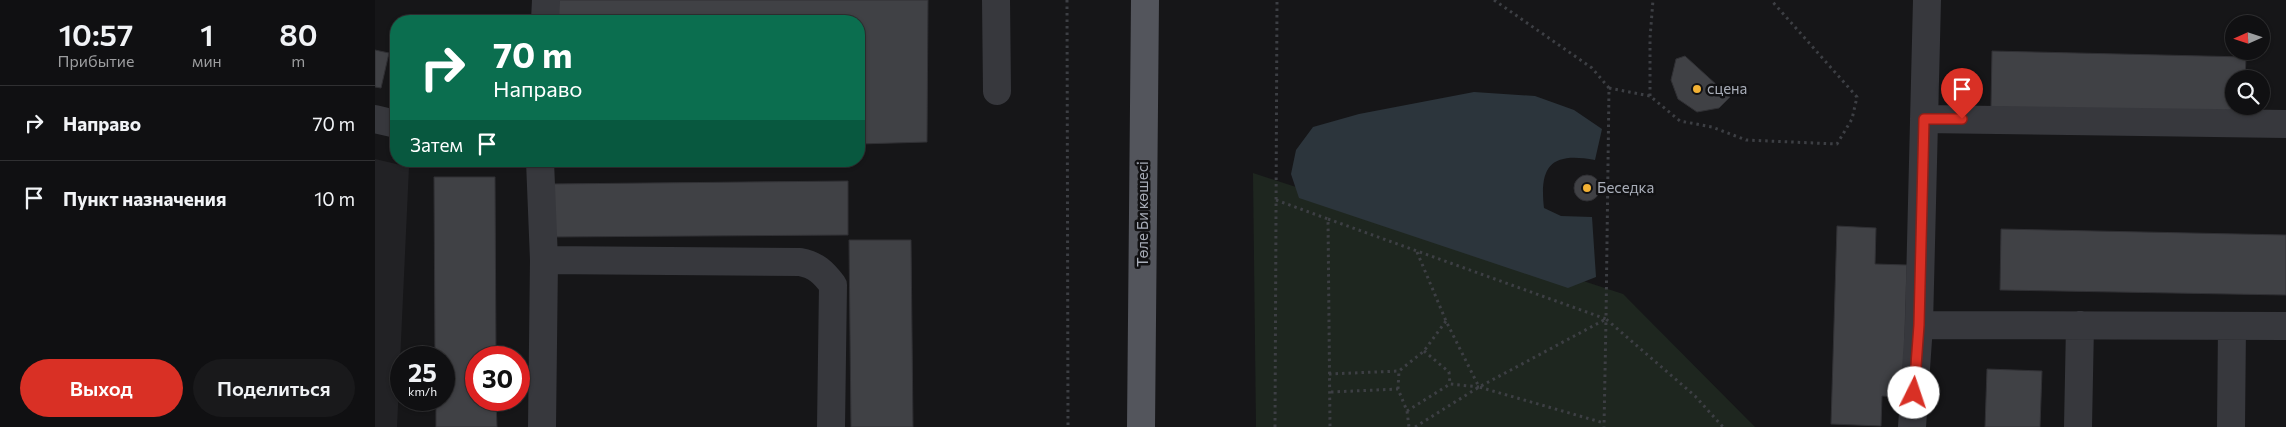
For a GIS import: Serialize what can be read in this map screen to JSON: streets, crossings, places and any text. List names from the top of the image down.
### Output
{
  "streets": {
    "main road": ["Төле Би көшесі"]
  },
  "places": ["сцена", "Беседка"],
  "north": "left",
  "page": {
    "eta": [
      "10:57",
      "Прибытие",
      "1",
      "мин",
      "80",
      "m"
    ],
    "turn": ["70 m", "Направо"],
    "list": [
      {
        "name": "Направо",
        "value": "70 m"
      },
      {
        "name": "Пункт назначения",
        "value": "10 m"
      }
    ],
    "then": "Затем",
    "speed": "25 km/h",
    "limit": "30",
    "buttons": ["Выход", "Поделиться"]
  }
}
